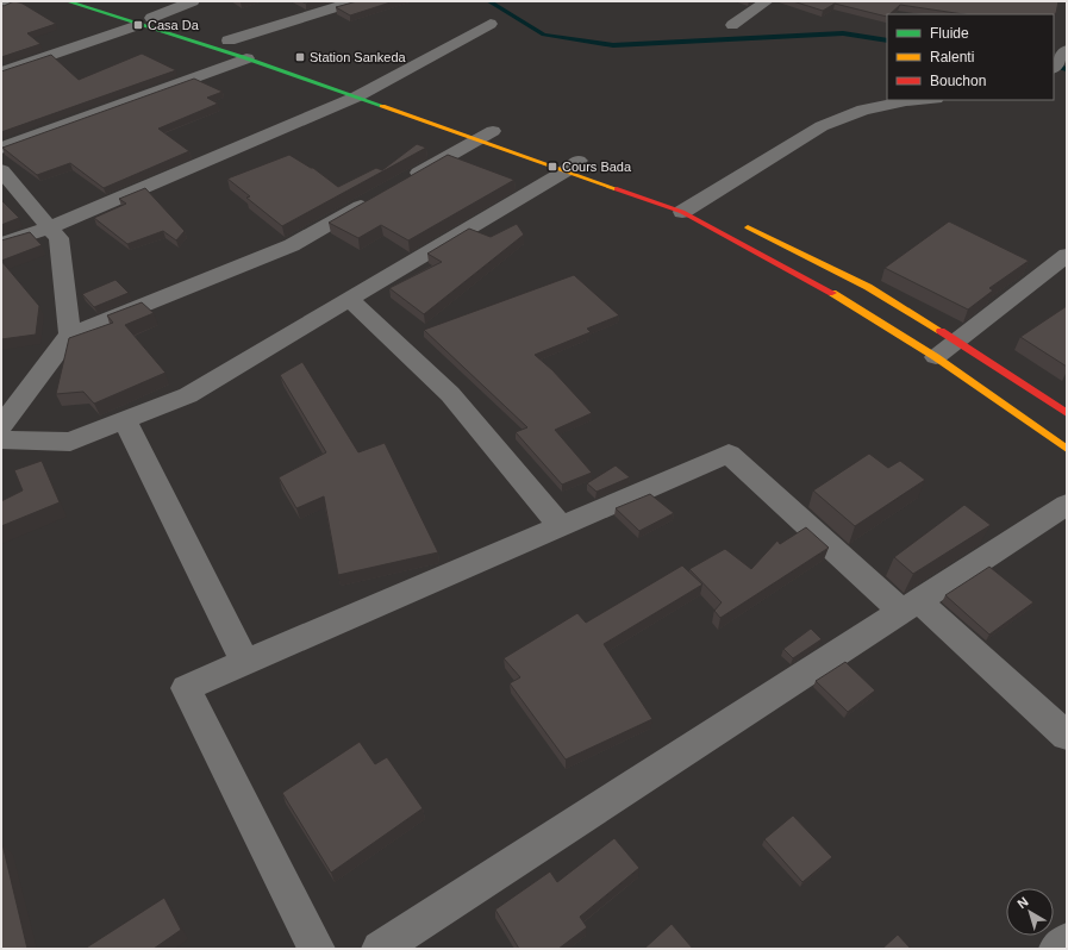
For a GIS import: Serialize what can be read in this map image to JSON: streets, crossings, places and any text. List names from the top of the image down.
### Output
{
  "places": {
    "transit": ["Casa Da", "Station Sankeda", "Cours Bada"]
  },
  "legend": ["Fluide", "Ralenti", "Bouchon"],
  "north": "top left"
}
